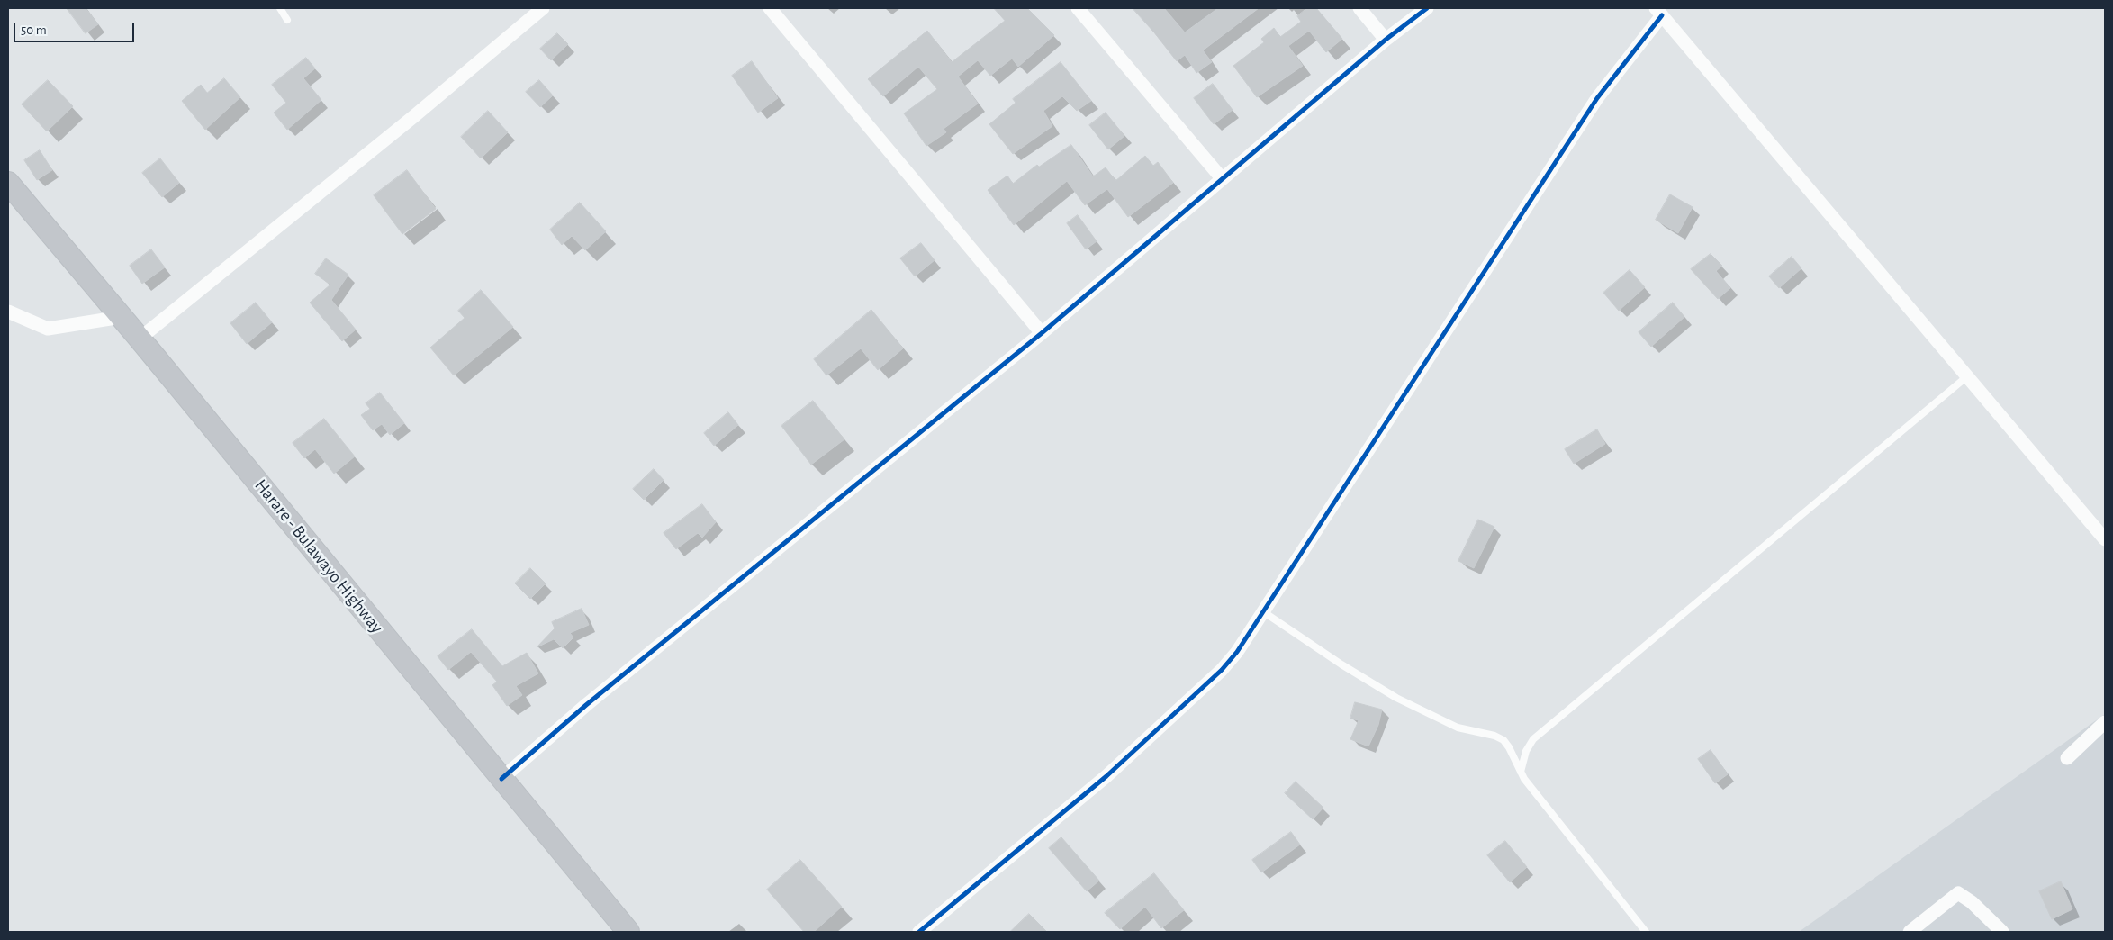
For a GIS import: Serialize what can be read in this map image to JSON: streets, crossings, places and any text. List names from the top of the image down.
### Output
{
  "streets": {
    "highway": ["Harare - Bulawayo Highway"]
  },
  "scale_bar": "50 m"
}
